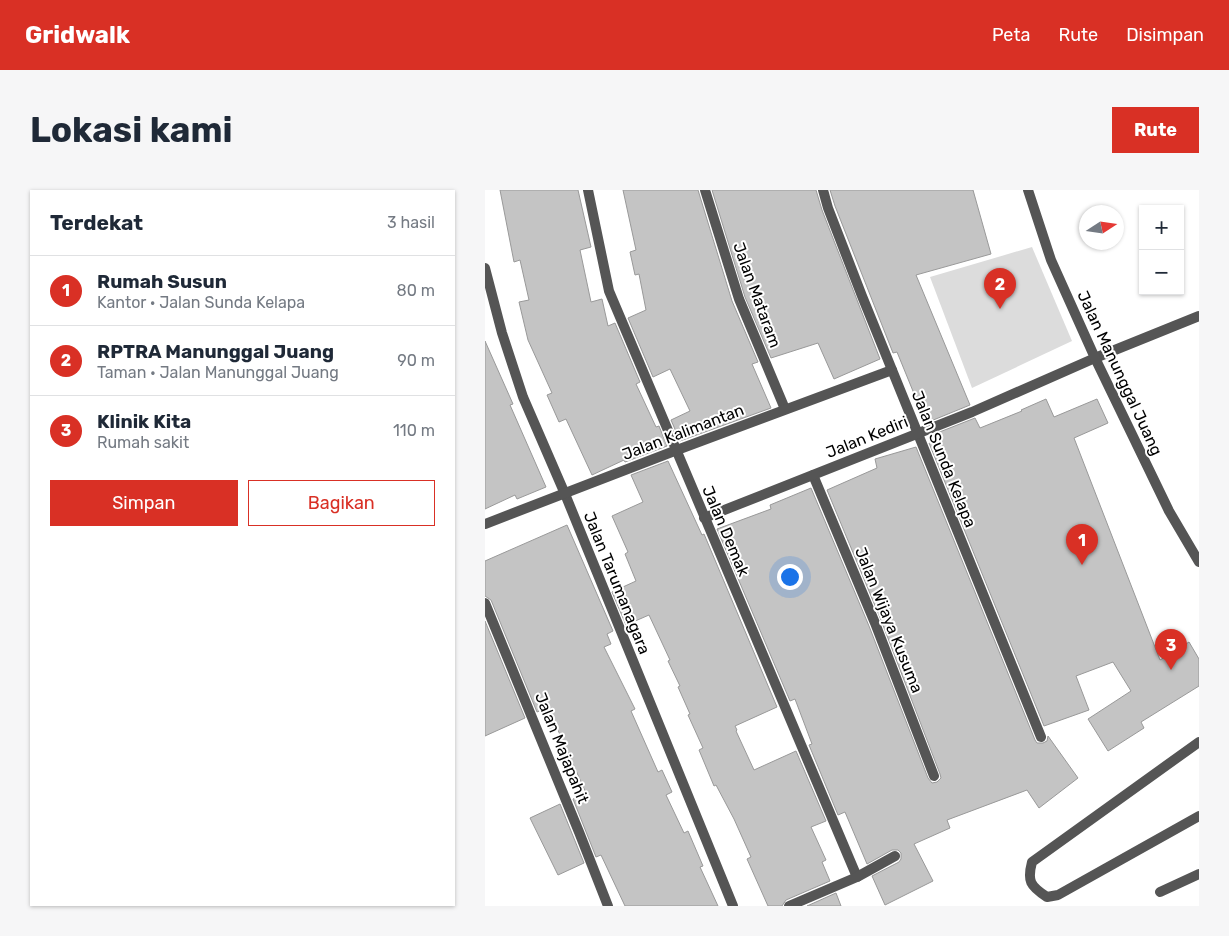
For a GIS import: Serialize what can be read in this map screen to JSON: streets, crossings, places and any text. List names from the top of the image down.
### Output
{
  "streets": {
    "street": [
      "Jalan Mataram",
      "Jalan Manunggal Juang",
      "Jalan Kalimantan",
      "Jalan Kediri",
      "Jalan Sunda Kelapa",
      "Jalan Demak",
      "Jalan Tarumanagara",
      "Jalan Wijaya Kusuma",
      "Jalan Majapahit"
    ]
  },
  "crossings": [
    ["Jalan Mataram", "Jalan Kalimantan"],
    ["Jalan Manunggal Juang", "Jalan Kediri"],
    ["Jalan Kalimantan", "Jalan Sunda Kelapa"],
    ["Jalan Kalimantan", "Jalan Demak"],
    ["Jalan Kalimantan", "Jalan Tarumanagara"],
    ["Jalan Kediri", "Jalan Sunda Kelapa"],
    ["Jalan Kediri", "Jalan Demak"],
    ["Jalan Kediri", "Jalan Wijaya Kusuma"]
  ],
  "north": "right",
  "page": {
    "header": "Gridwalk",
    "nav": ["Peta", "Rute", "Disimpan"],
    "buttons": [
      "Rute",
      ["Simpan", "Bagikan"]
    ],
    "title": "Lokasi kami",
    "heading": ["Terdekat", "3 hasil"],
    "map_buttons": ["+", "−"],
    "list": [
      {
        "mark": "1",
        "name": "Rumah Susun",
        "note": "Kantor · Jalan Sunda Kelapa",
        "value": "80 m"
      },
      {
        "mark": "2",
        "name": "RPTRA Manunggal Juang",
        "note": "Taman · Jalan Manunggal Juang",
        "value": "90 m"
      },
      {
        "mark": "3",
        "name": "Klinik Kita",
        "note": "Rumah sakit",
        "value": "110 m"
      }
    ],
    "pins": ["2", "1", "3"]
  }
}
